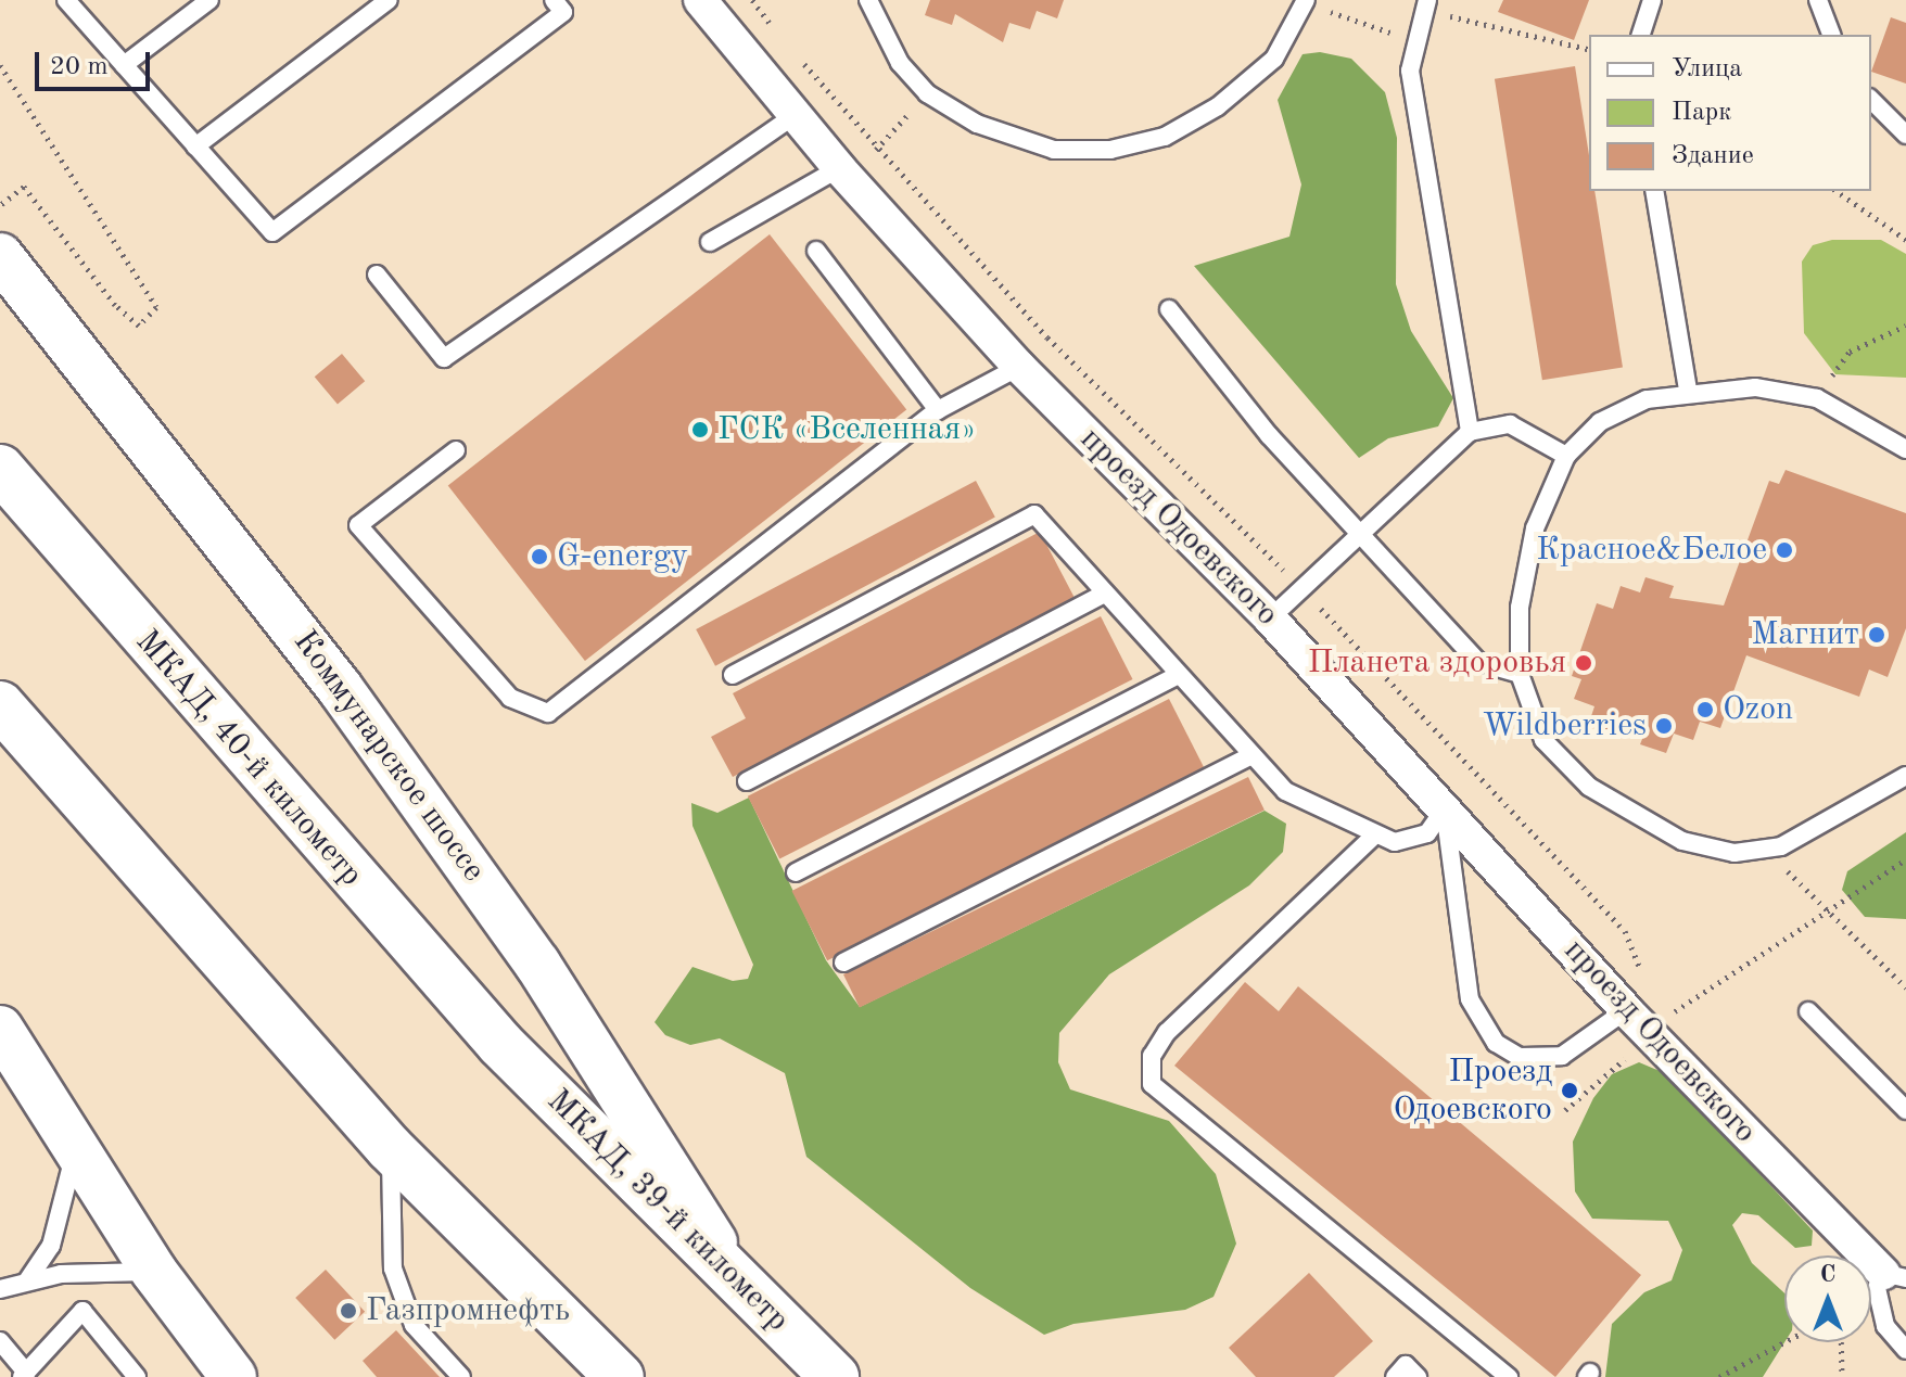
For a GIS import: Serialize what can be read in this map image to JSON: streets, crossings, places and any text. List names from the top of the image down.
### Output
{
  "streets": {
    "highway": ["МКАД, 40-й километр", "МКАД, 39-й километр"],
    "main road": ["Коммунарское шоссе"],
    "street": ["проезд Одоевского"]
  },
  "crossings": [
    ["Коммунарское шоссе", "МКАД, 39-й километр"],
    ["МКАД, 40-й километр", "МКАД, 39-й километр"]
  ],
  "places": [
    "ГСК «Вселенная»",
    "Красное&Белое",
    "G-energy",
    "Магнит",
    "Планета здоровья",
    "Ozon",
    "Wildberries",
    "Проезд Одоевского",
    "Газпромнефть"
  ],
  "legend": ["Улица", "Парк", "Здание"],
  "scale_bar": "20 m",
  "north": "top"
}
